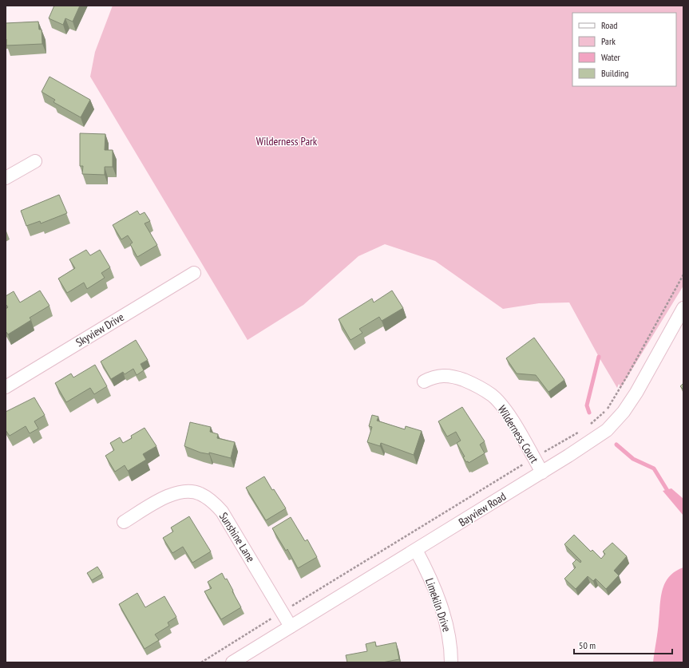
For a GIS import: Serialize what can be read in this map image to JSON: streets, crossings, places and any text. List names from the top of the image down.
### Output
{
  "streets": {
    "street": [
      "Skyview Drive",
      "Wilderness Court",
      "Bayview Road",
      "Sunshine Lane",
      "Limekiln Drive"
    ]
  },
  "crossings": [
    ["Wilderness Court", "Bayview Road"],
    ["Bayview Road", "Sunshine Lane"],
    ["Bayview Road", "Limekiln Drive"]
  ],
  "parks": ["Wilderness Park"],
  "legend": [
    "Road",
    "Park",
    "Water",
    "Building"
  ],
  "scale_bar": "50 m"
}
